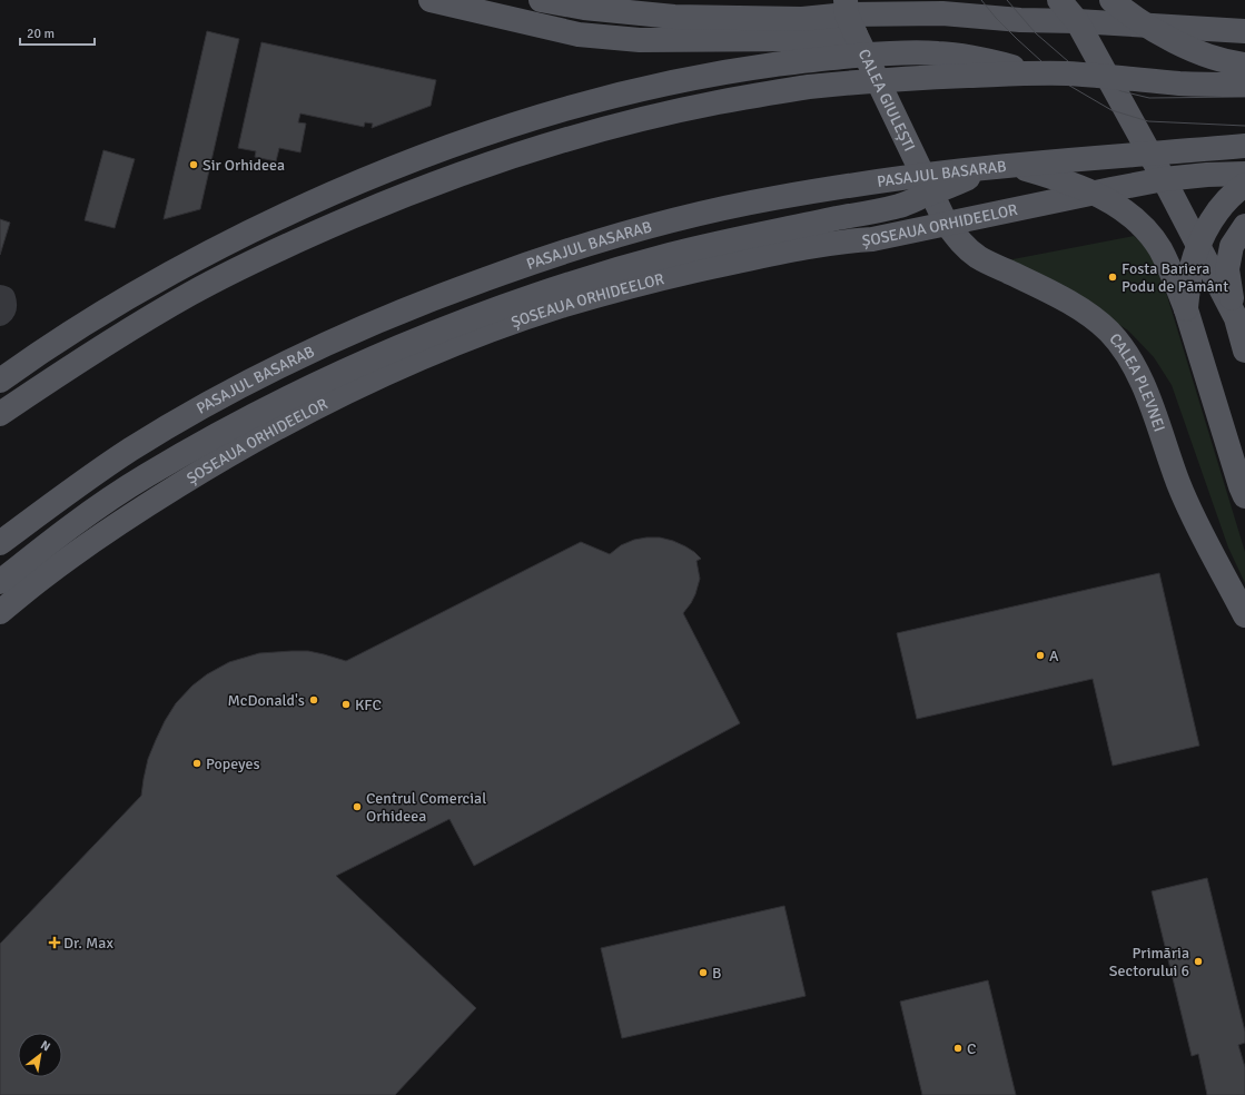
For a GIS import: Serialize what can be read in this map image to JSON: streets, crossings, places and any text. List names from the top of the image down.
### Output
{
  "streets": {
    "main road": [
      "CALEA GIULEȘTI",
      "PASAJUL BASARAB",
      "ȘOSEAUA ORHIDEELOR",
      "CALEA PLEVNEI"
    ]
  },
  "crossings": [
    ["CALEA GIULEȘTI", "ȘOSEAUA ORHIDEELOR"],
    ["CALEA GIULEȘTI", "CALEA PLEVNEI"],
    ["ȘOSEAUA ORHIDEELOR", "CALEA PLEVNEI"]
  ],
  "places": {
    "other": [
      "Sir Orhideea",
      "Fosta Bariera Podu de Pământ",
      "A",
      "McDonald's",
      "KFC",
      "Popeyes",
      "Centrul Comercial Orhideea",
      "Primăria Sectorului 6",
      "B",
      "C"
    ],
    "health": ["Dr. Max"]
  },
  "scale_bar": "20 m",
  "north": "top right"
}
